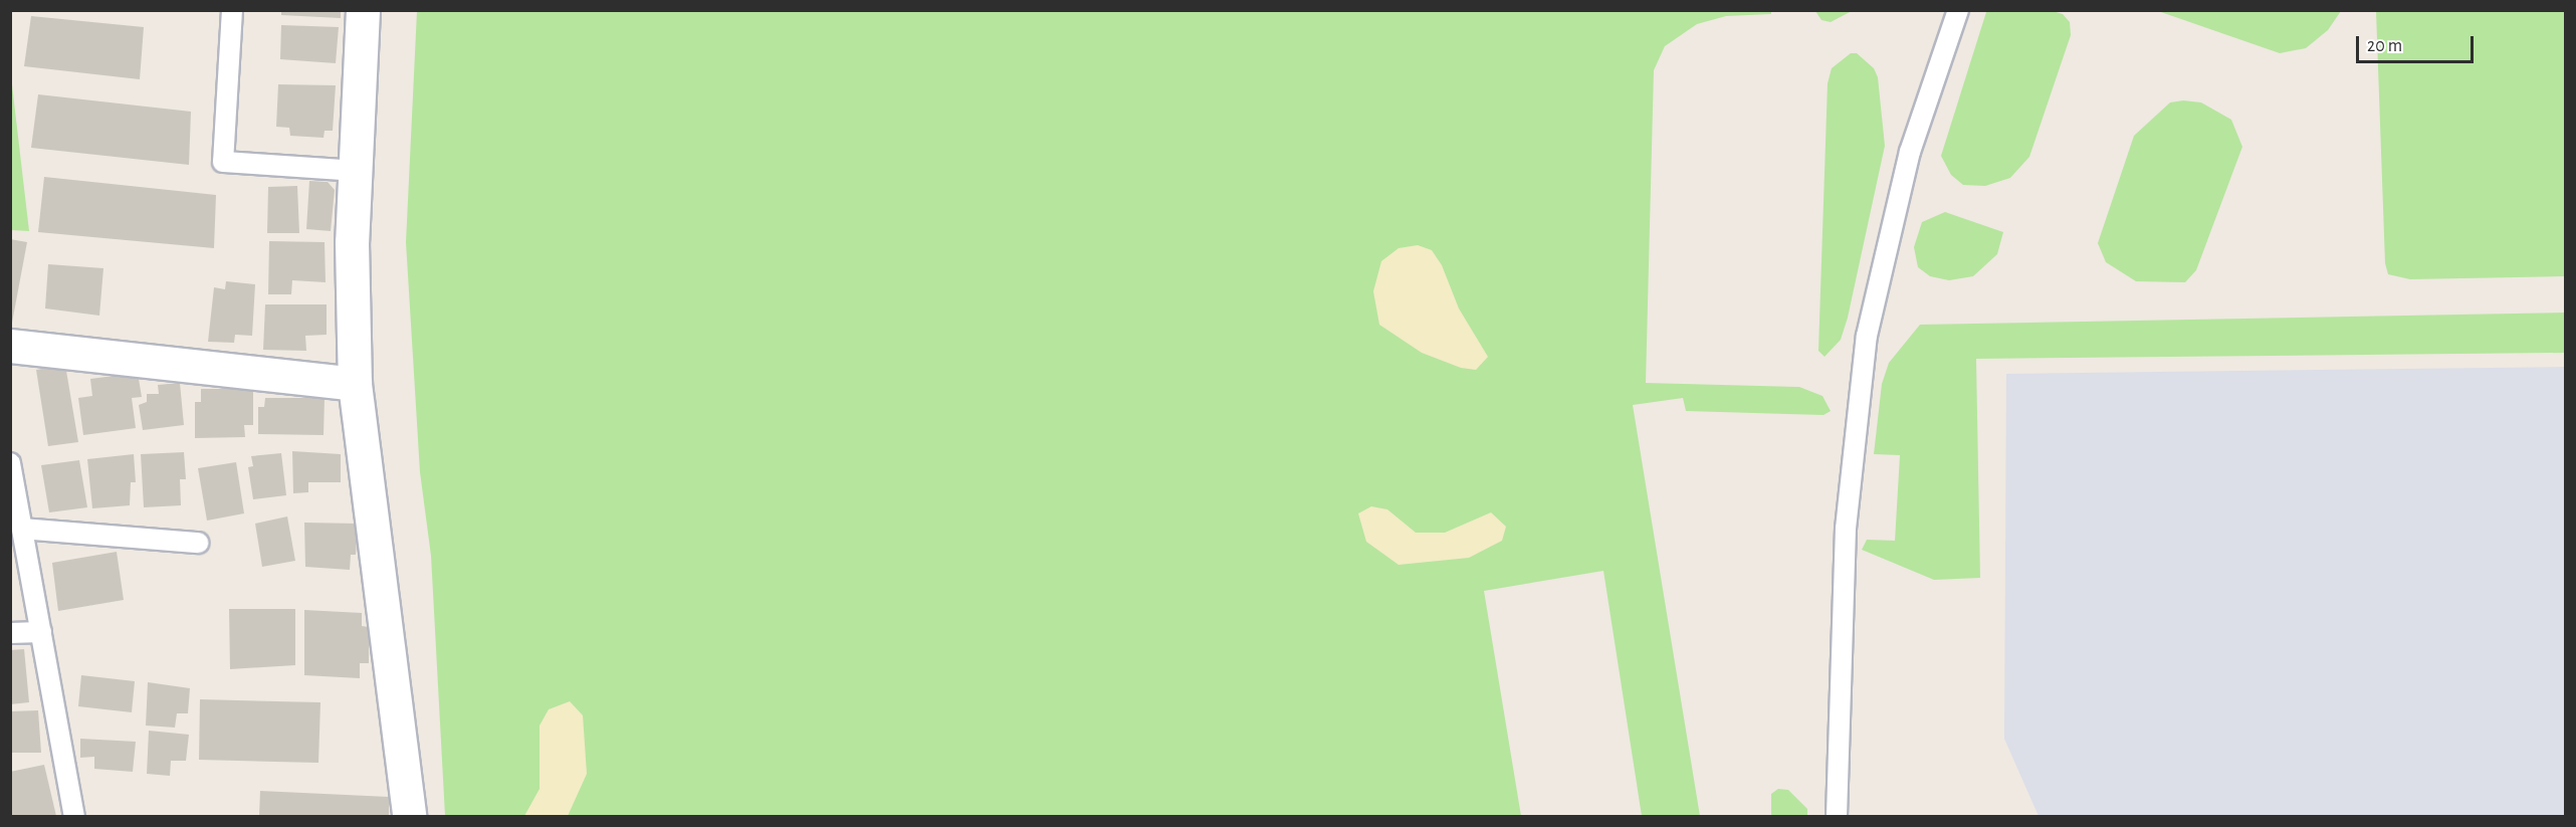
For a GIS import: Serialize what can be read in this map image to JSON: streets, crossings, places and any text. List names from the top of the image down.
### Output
{
  "scale_bar": "20 m"
}
